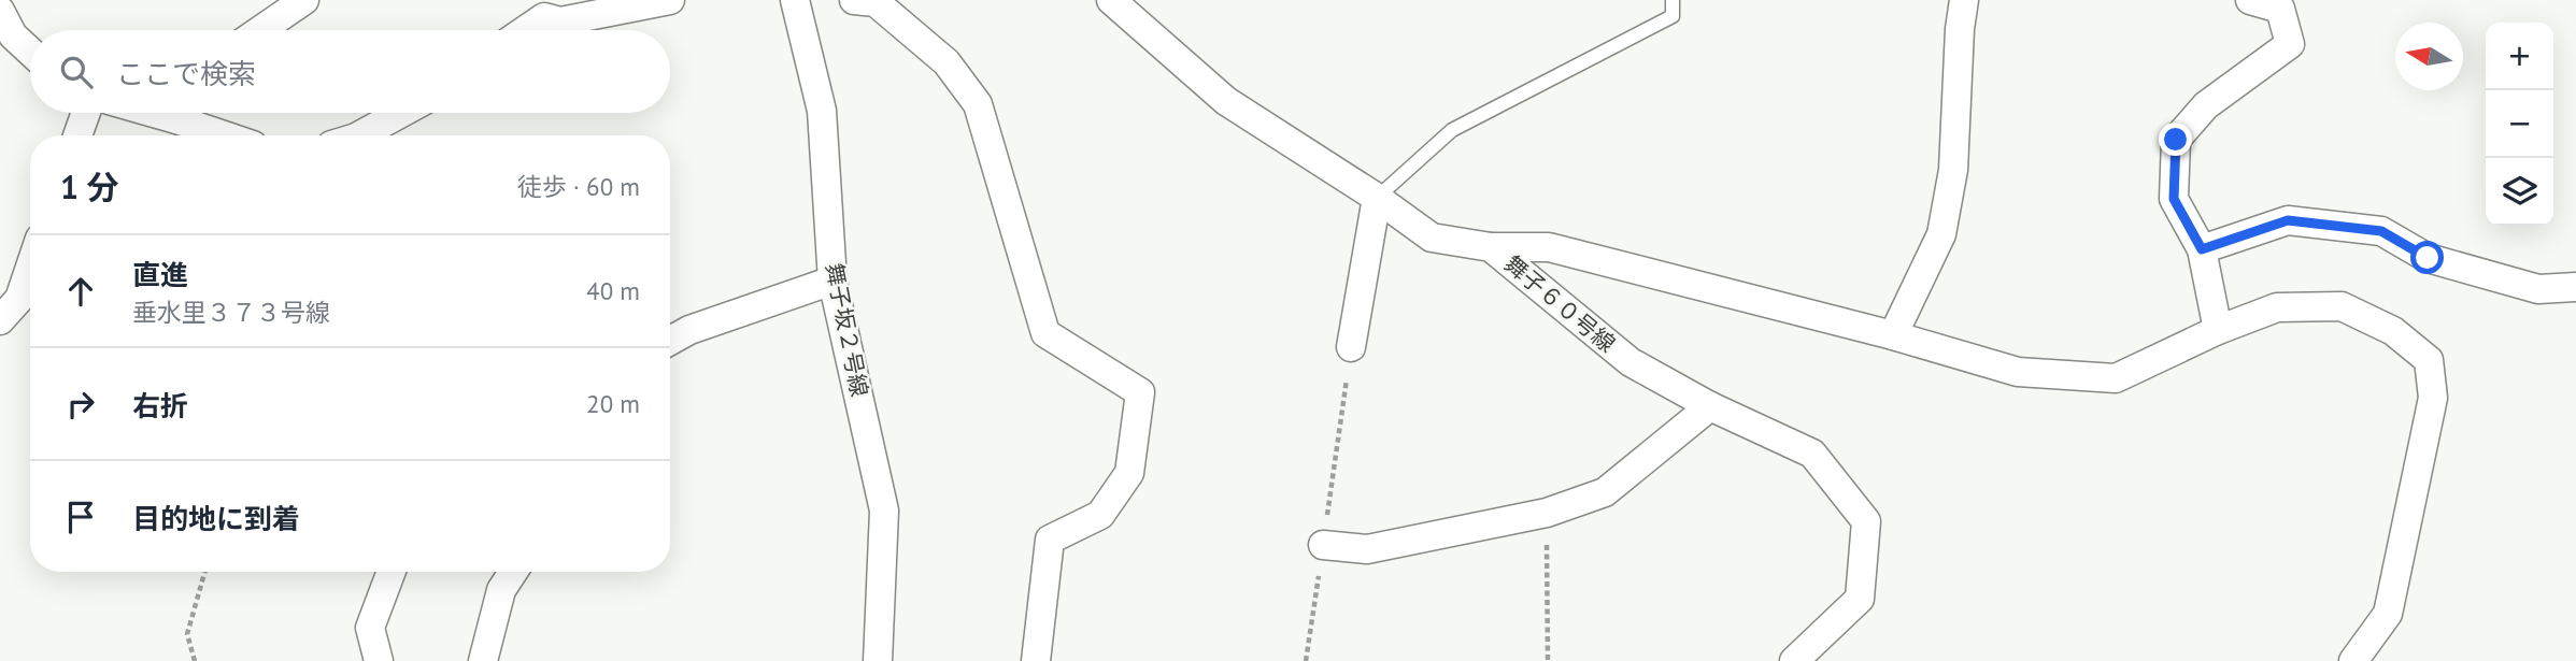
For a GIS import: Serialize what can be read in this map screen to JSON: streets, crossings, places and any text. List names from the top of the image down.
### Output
{
  "streets": {
    "street": ["舞子６０号線", "舞子坂２号線"]
  },
  "north": "left",
  "page": {
    "map_buttons": ["+", "−"],
    "search": "ここで検索",
    "heading": ["1 分", "徒歩 · 60 m"],
    "list": [
      ["直進", "垂水里３７３号線", "40 m"],
      ["右折", "20 m"],
      "目的地に到着"
    ]
  }
}
